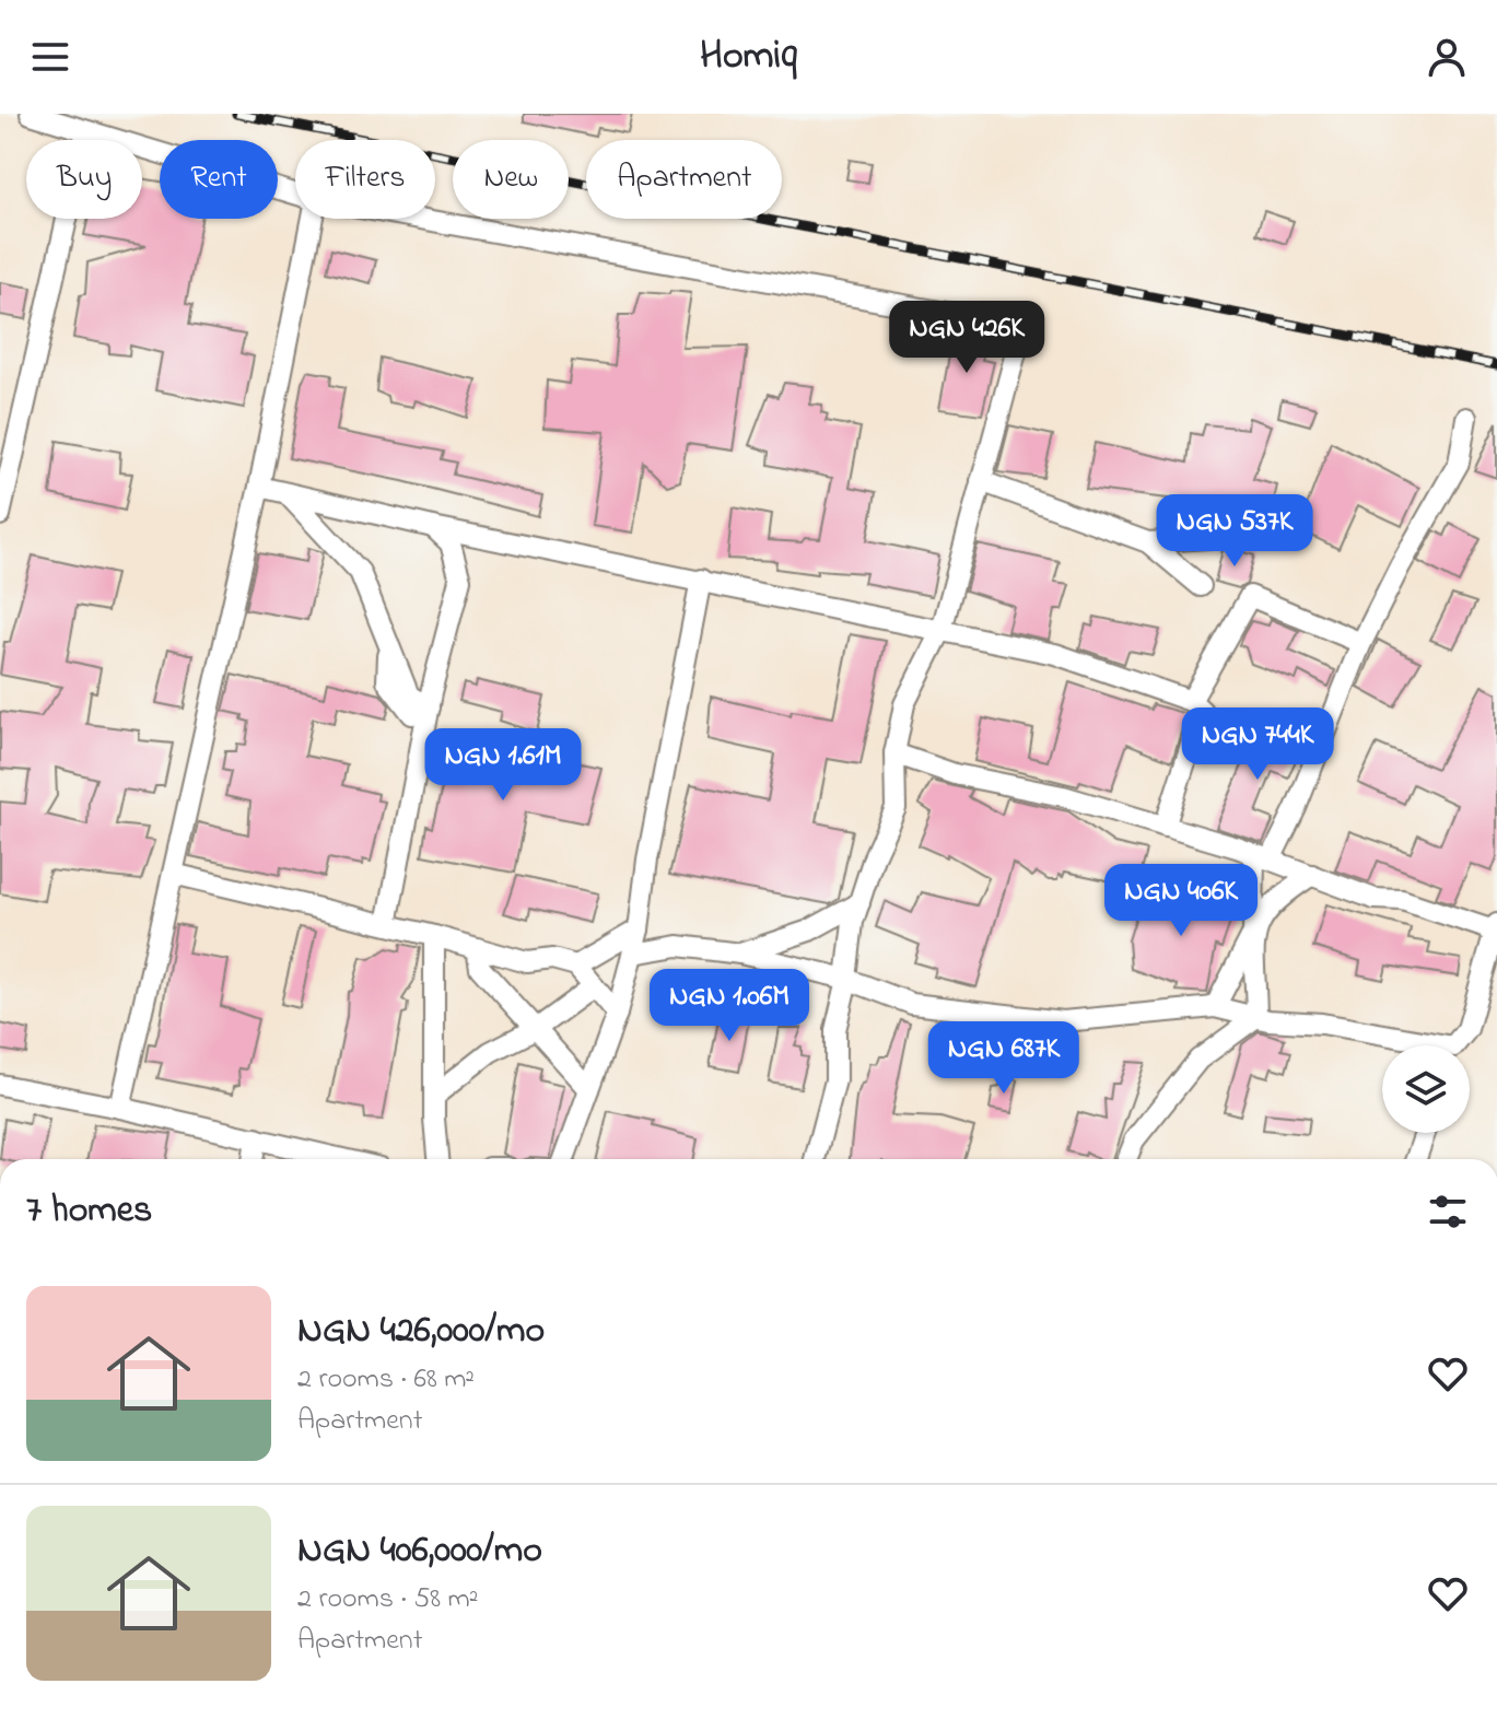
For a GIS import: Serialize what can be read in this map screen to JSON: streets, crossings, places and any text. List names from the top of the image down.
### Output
{
  "page": {
    "header": "Homiq",
    "chip": [
      "Buy",
      "Rent",
      "Filters",
      "New",
      "Apartment"
    ],
    "price": [
      "NGN 426K",
      "NGN 537K",
      "NGN 744K",
      "NGN 1.61M",
      "NGN 406K",
      "NGN 1.06M",
      "NGN 687K"
    ],
    "heading": "7 homes",
    "list": [
      {
        "name": "NGN 426,000/mo",
        "note": "2 rooms · 68 m² · Apartment"
      },
      {
        "name": "NGN 406,000/mo",
        "note": "2 rooms · 58 m² · Apartment"
      }
    ]
  }
}
